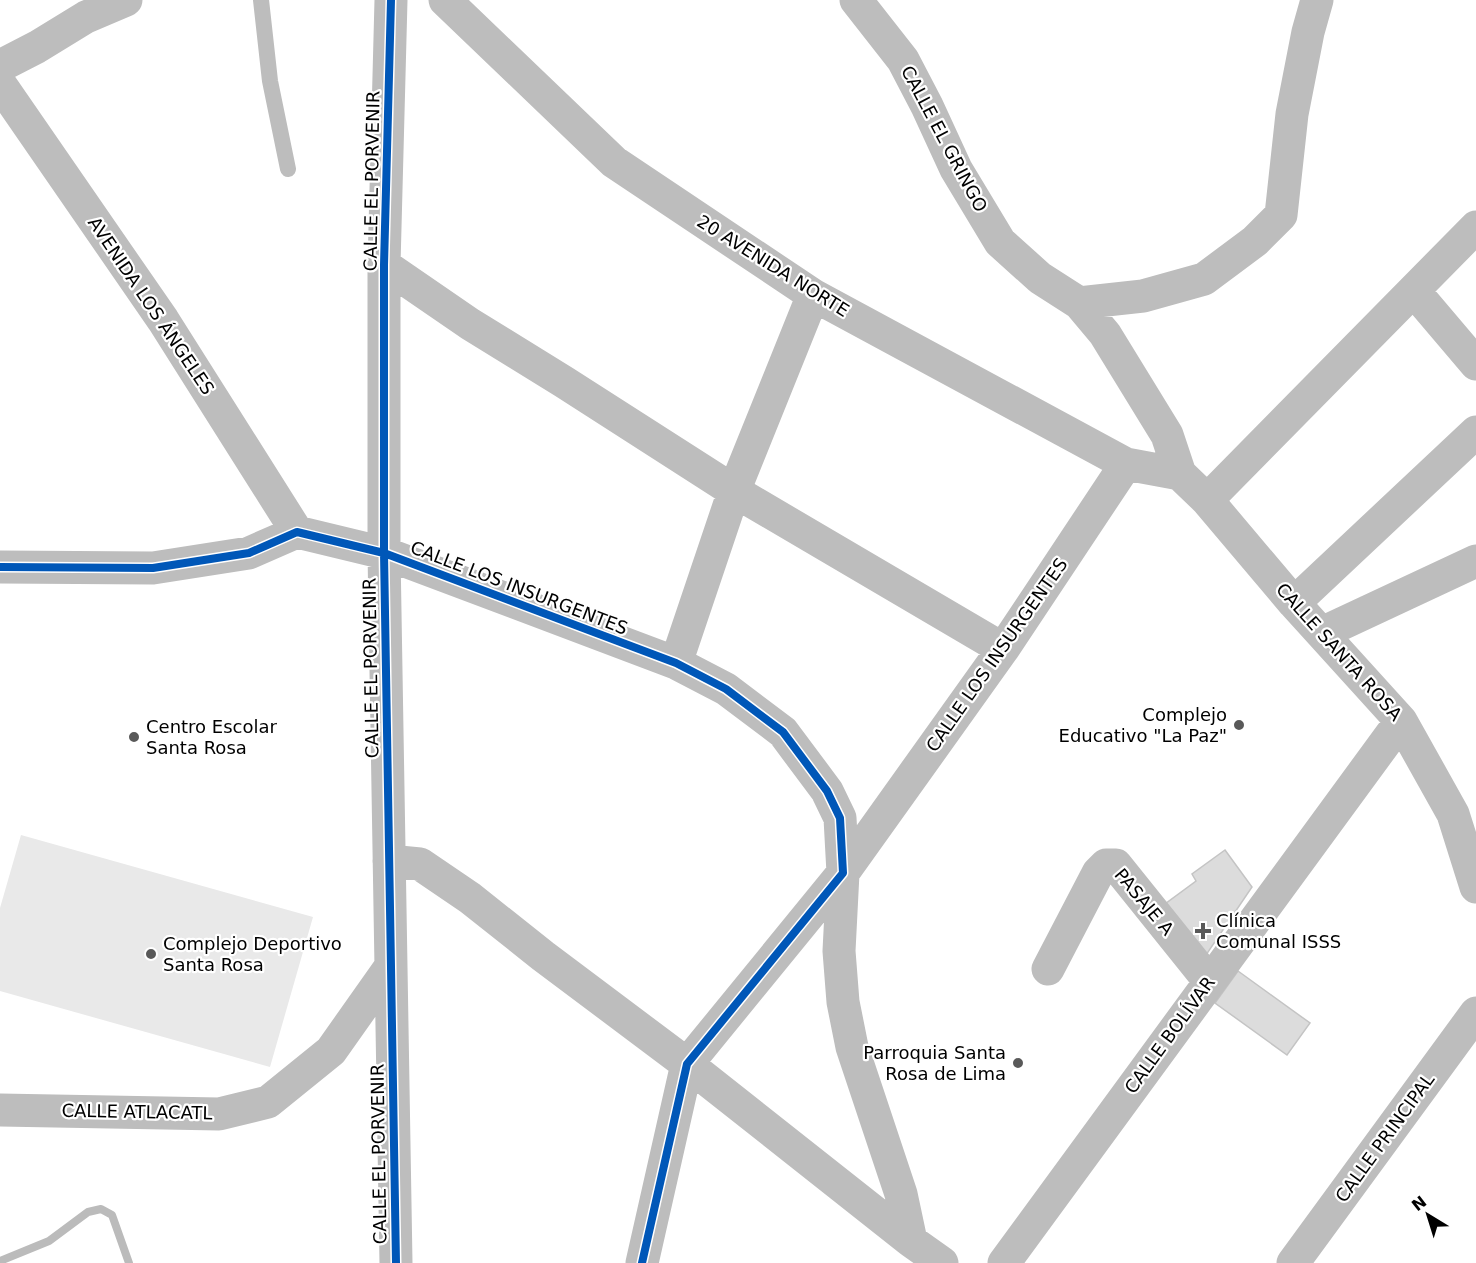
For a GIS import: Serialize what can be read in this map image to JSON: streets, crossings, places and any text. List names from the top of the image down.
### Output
{
  "streets": {
    "street": [
      "CALLE EL GRINGO",
      "CALLE EL PORVENIR",
      "20 AVENIDA NORTE",
      "AVENIDA LOS ÁNGELES",
      "CALLE LOS INSURGENTES",
      "CALLE SANTA ROSA",
      "PASAJE A",
      "CALLE BOLÍVAR",
      "CALLE ATLACATL",
      "CALLE PRINCIPAL"
    ]
  },
  "crossings": [
    ["CALLE EL GRINGO", "20 AVENIDA NORTE"],
    ["CALLE EL GRINGO", "CALLE SANTA ROSA"],
    ["CALLE EL PORVENIR", "CALLE LOS INSURGENTES"],
    ["CALLE EL PORVENIR", "CALLE ATLACATL"],
    ["20 AVENIDA NORTE", "CALLE LOS INSURGENTES"],
    ["20 AVENIDA NORTE", "CALLE SANTA ROSA"],
    ["AVENIDA LOS ÁNGELES", "CALLE LOS INSURGENTES"],
    ["CALLE SANTA ROSA", "CALLE BOLÍVAR"],
    ["PASAJE A", "CALLE BOLÍVAR"]
  ],
  "places": {
    "other": [
      "Complejo Educativo \"La Paz\"",
      "Centro Escolar Santa Rosa",
      "Complejo Deportivo Santa Rosa",
      "Parroquia Santa Rosa de Lima"
    ],
    "health": ["Clínica Comunal ISSS"]
  },
  "north": "top left"
}
